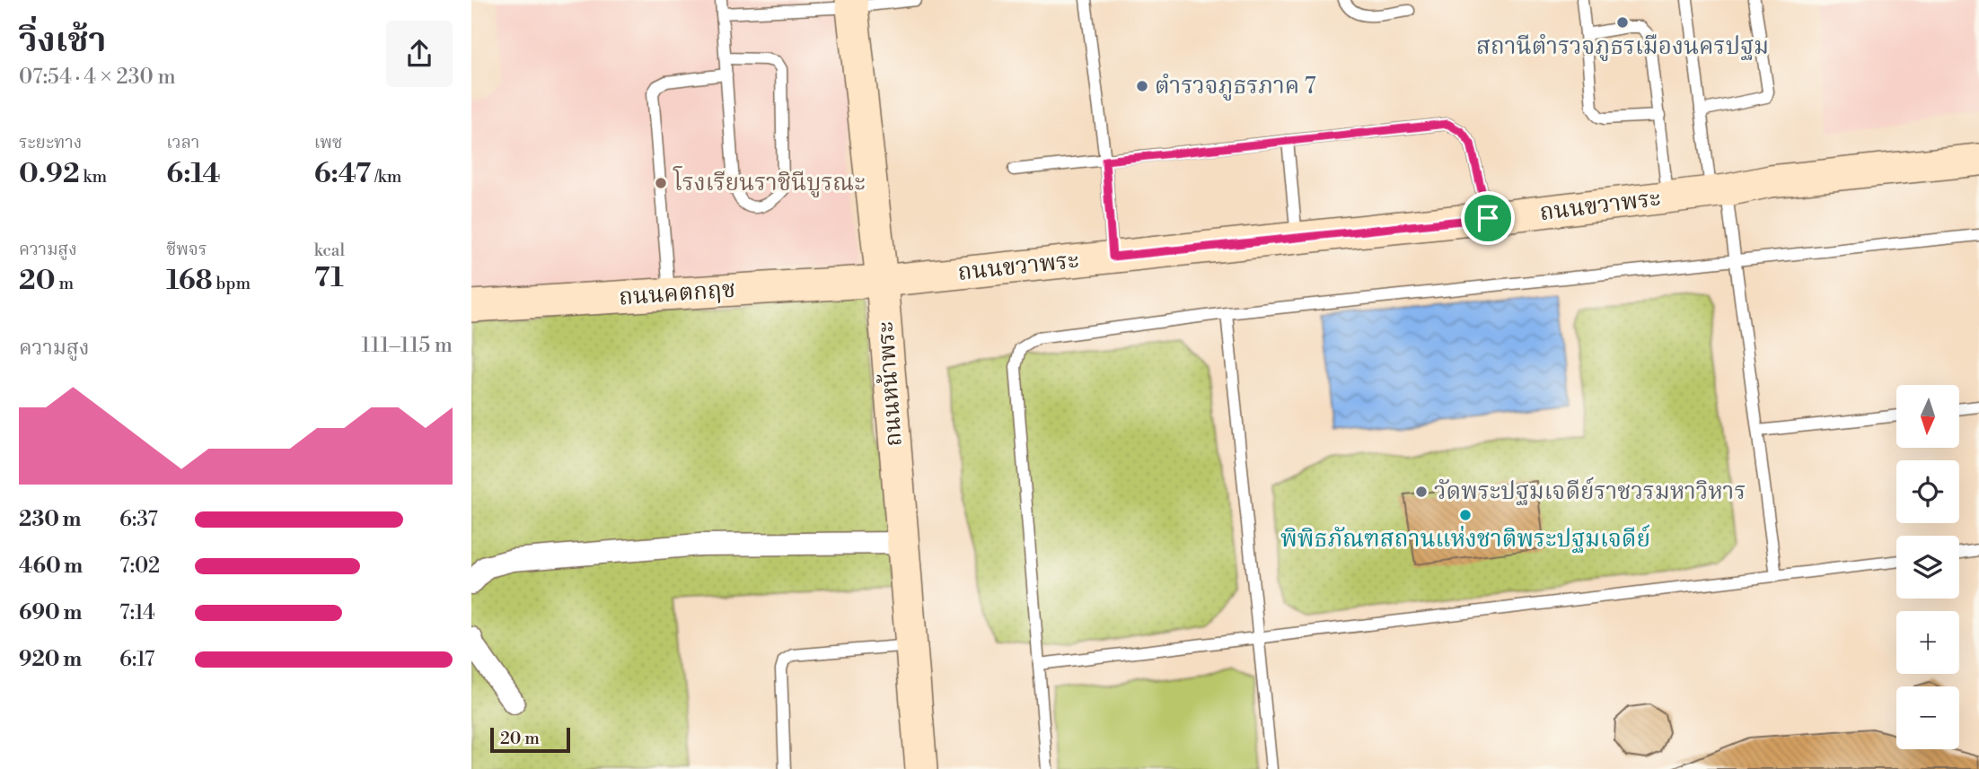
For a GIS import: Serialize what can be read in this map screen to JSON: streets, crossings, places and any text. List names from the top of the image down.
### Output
{
  "streets": {
    "main road": ["ถนนขวาพระ", "ถนนคตกฤช", "ถนนหน้าพระ"]
  },
  "crossings": [
    ["ถนนขวาพระ", "ถนนคตกฤช"],
    ["ถนนขวาพระ", "ถนนหน้าพระ"],
    ["ถนนคตกฤช", "ถนนหน้าพระ"]
  ],
  "places": [
    "สถานีตำรวจภูธรเมืองนครปฐม",
    "ตำรวจภูธรภาค 7",
    "โรงเรียนราชินีบูรณะ",
    "วัดพระปฐมเจดีย์ราชวรมหาวิหาร",
    "พิพิธภัณฑสถานแห่งชาติพระปฐมเจดีย์"
  ],
  "scale_bar": "20 m",
  "north": "bottom",
  "page": {
    "heading": ["วิ่งเช้า", "07:54 · 4 × 230 m"],
    "stats": [
      ["ระยะทาง", "0.92 km"],
      ["เวลา", "6:14"],
      ["เพซ", "6:47 /km"],
      ["ความสูง", "20 m"],
      ["ชีพจร", "168 bpm"],
      ["kcal", "71"]
    ],
    "chart": ["ความสูง", "111–115 m"],
    "map_buttons": ["+", "−"],
    "list": [
      {
        "name": "230 m",
        "note": "6:37"
      },
      {
        "name": "460 m",
        "note": "7:02"
      },
      {
        "name": "690 m",
        "note": "7:14"
      },
      {
        "name": "920 m",
        "note": "6:17"
      }
    ],
    "scale": "20 m"
  }
}
